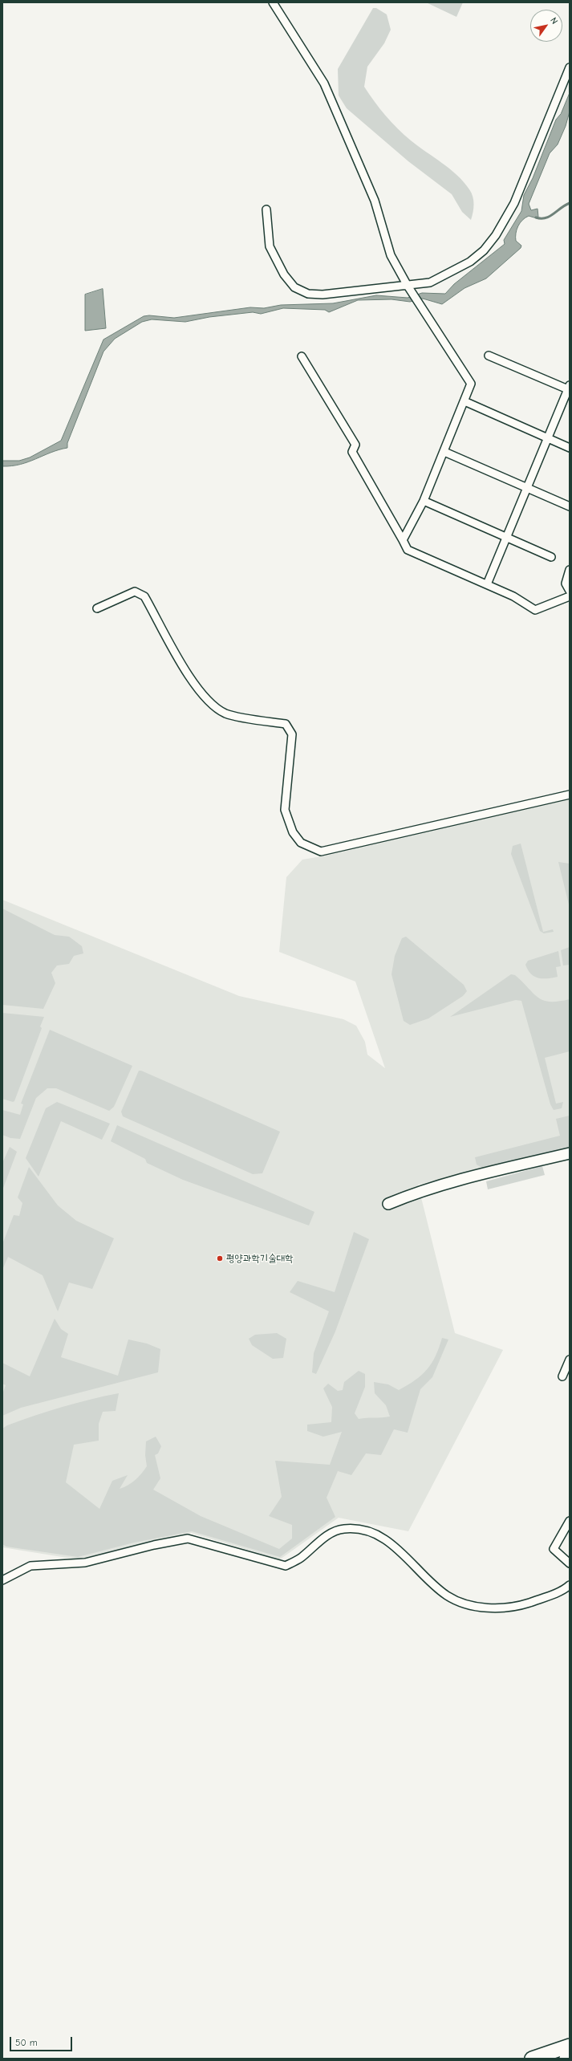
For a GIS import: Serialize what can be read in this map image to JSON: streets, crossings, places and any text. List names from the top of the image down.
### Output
{
  "places": ["평양과학기술대학"],
  "scale_bar": "50 m",
  "north": "top right"
}
